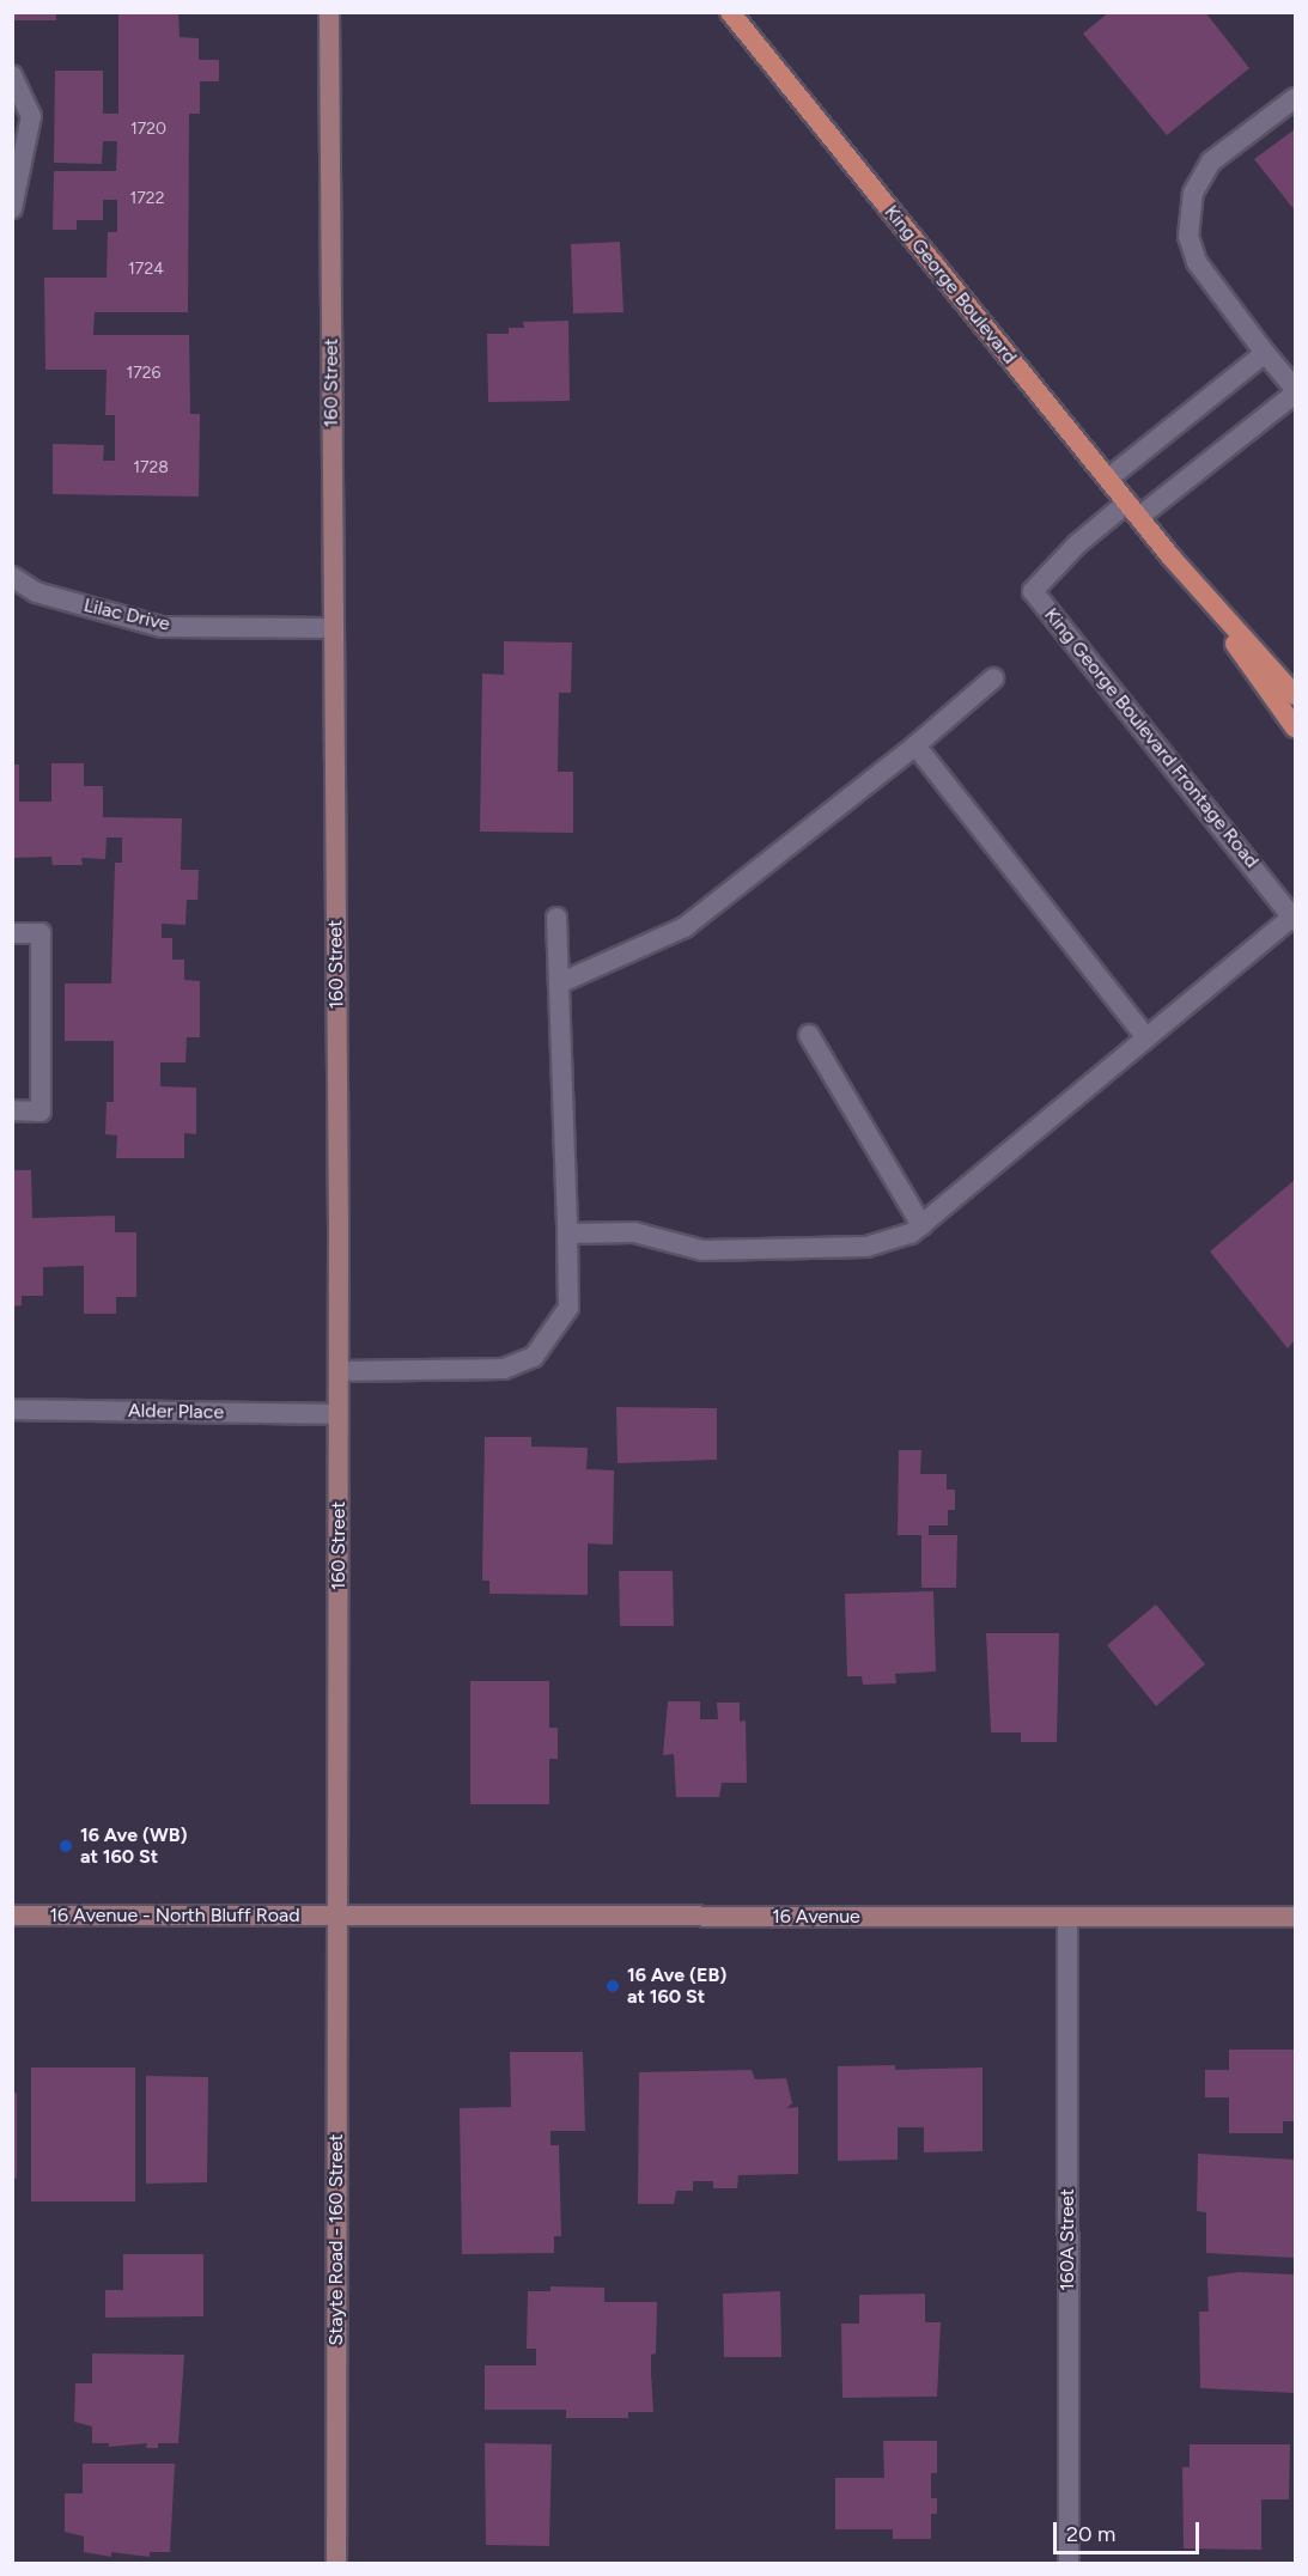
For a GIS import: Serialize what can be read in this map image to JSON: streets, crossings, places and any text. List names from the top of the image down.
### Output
{
  "streets": {
    "main road": [
      "King George Boulevard",
      "160 Street",
      "16 Avenue - North Bluff Road",
      "16 Avenue",
      "Stayte Road - 160 Street"
    ],
    "street": [
      "Lilac Drive",
      "King George Boulevard Frontage Road",
      "Alder Place",
      "160A Street"
    ]
  },
  "crossings": [
    ["King George Boulevard", "King George Boulevard Frontage Road"],
    ["160 Street", "Lilac Drive"],
    ["160 Street", "Alder Place"],
    ["160 Street", "16 Avenue - North Bluff Road"],
    ["160 Street", "16 Avenue"],
    ["160 Street", "Stayte Road - 160 Street"],
    ["16 Avenue - North Bluff Road", "16 Avenue"],
    ["16 Avenue - North Bluff Road", "Stayte Road - 160 Street"],
    ["16 Avenue", "Stayte Road - 160 Street"],
    ["16 Avenue", "160A Street"]
  ],
  "places": ["16 Ave (WB) at 160 St", "16 Ave (EB) at 160 St"],
  "house_numbers": [
    "1720",
    "1722",
    "1724",
    "1726",
    "1728"
  ],
  "scale_bar": "20 m"
}
